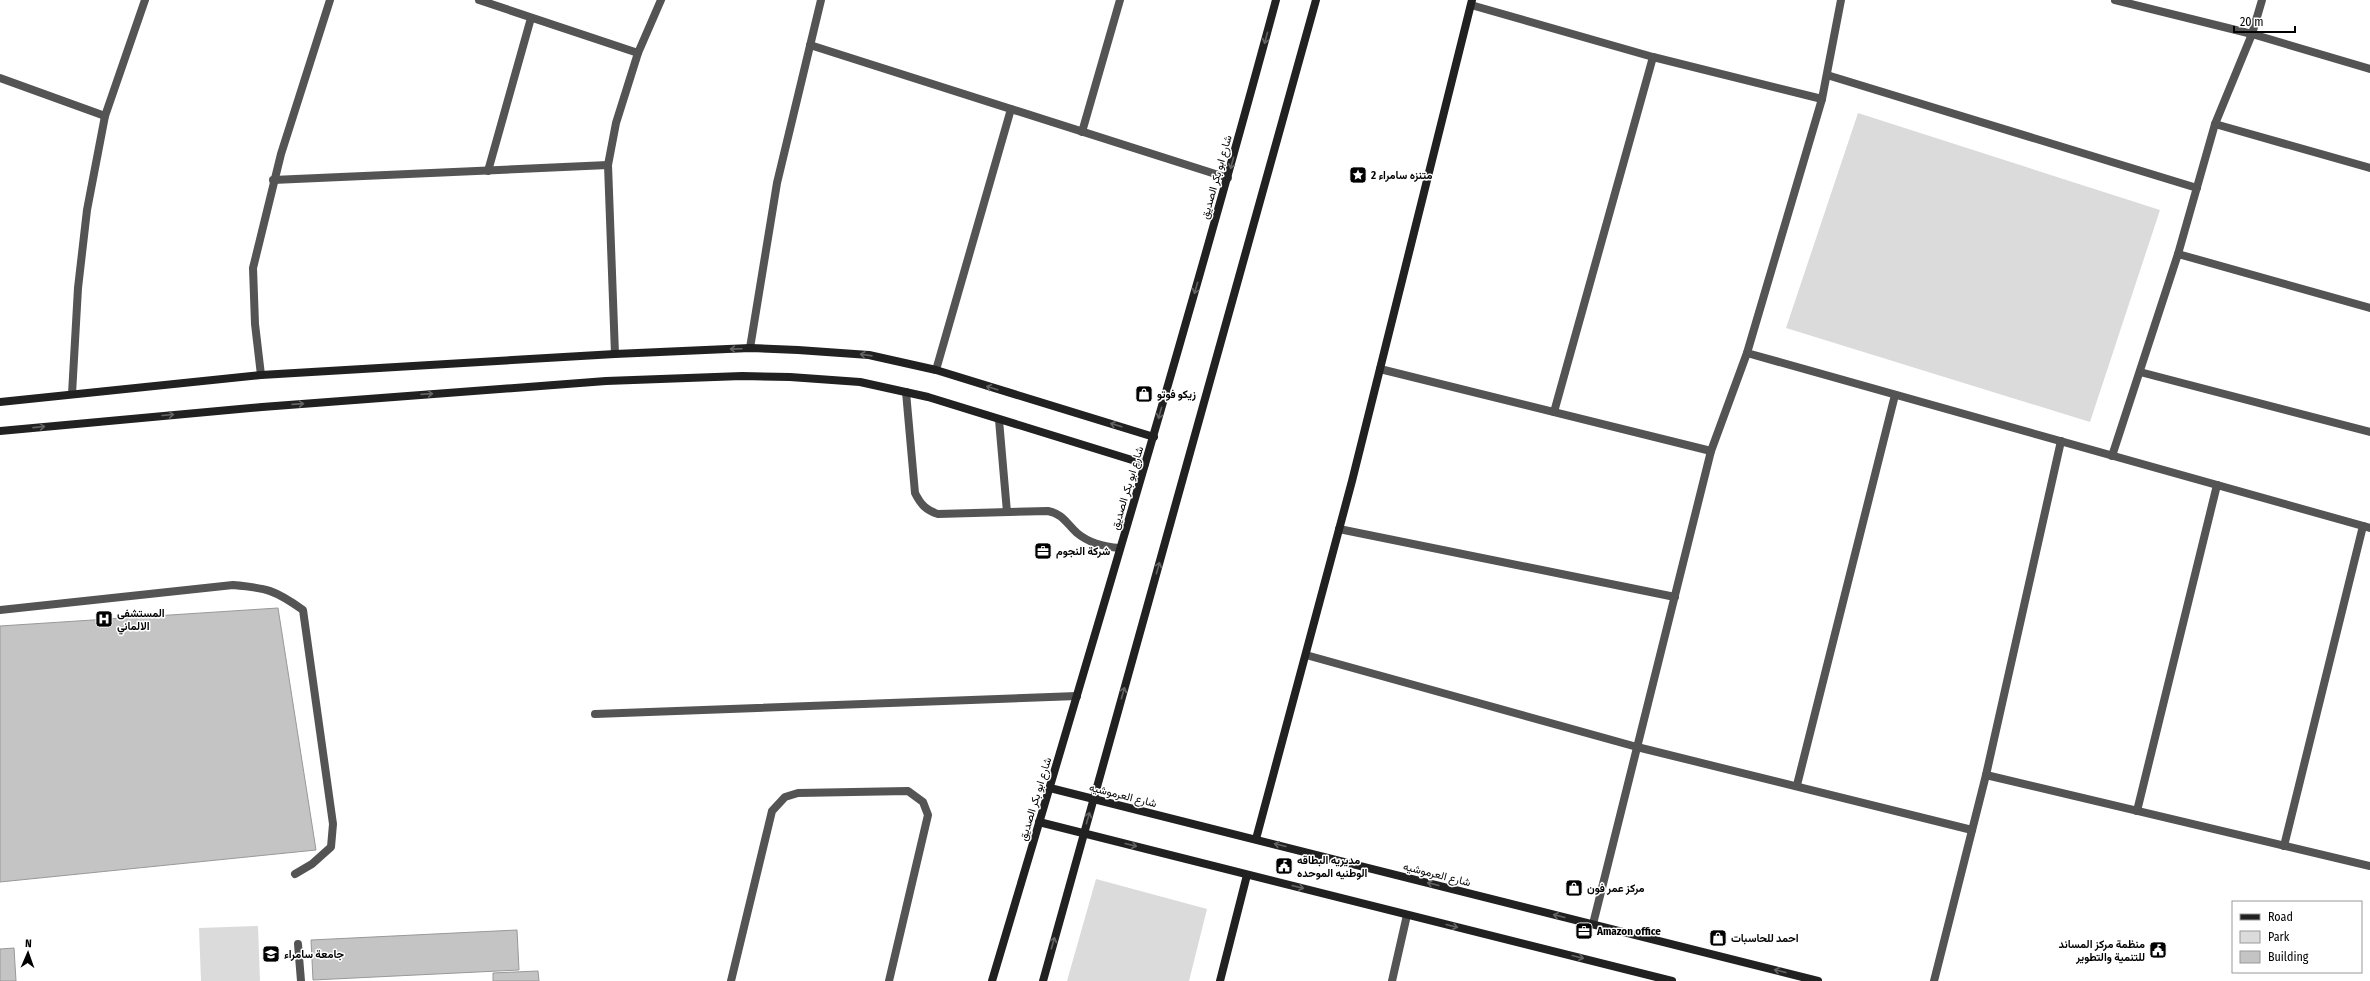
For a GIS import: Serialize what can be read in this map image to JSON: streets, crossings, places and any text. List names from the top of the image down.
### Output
{
  "streets": {
    "street": ["شارع ابو بكر الصديق", "شارع العرموشيه"]
  },
  "crossings": [
    ["شارع ابو بكر الصديق", "شارع العرموشيه"]
  ],
  "places": {
    "place": ["متنزه سامراء 2"],
    "shop": ["زيكو فوتو", "مركز عمر فون", "احمد للحاسبات"],
    "office": ["شركة النجوم", "Amazon office"],
    "hospital": ["المستشفى الالماني"],
    "public building": ["مديريه البطاقه الوطنيه الموحده", "منظمة مركز المساند للتنمية والتطوير"],
    "school or university": ["جامعة سامراء"]
  },
  "legend": ["Road", "Park", "Building"],
  "scale_bar": "20 m",
  "north": "top"
}
